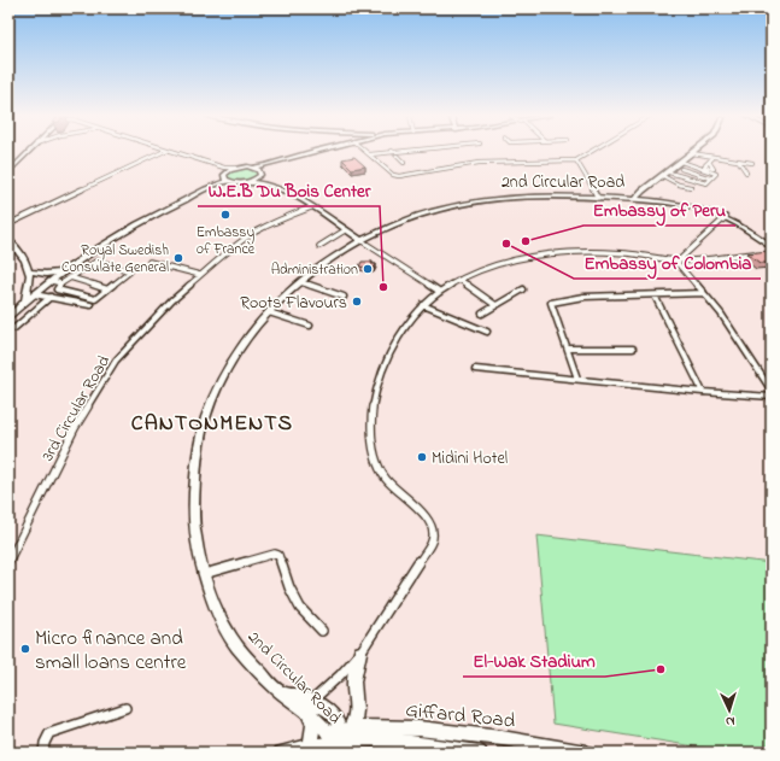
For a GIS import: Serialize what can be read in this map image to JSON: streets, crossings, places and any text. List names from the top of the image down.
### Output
{
  "streets": {
    "street": ["2nd Circular Road", "3rd Circular Road", "Giffard Road"]
  },
  "crossings": [
    ["2nd Circular Road", "Giffard Road"]
  ],
  "districts": ["CANTONMENTS"],
  "places": [
    "Embassy of France",
    "Embassy of Peru",
    "Embassy of Colombia",
    "Royal Swedish Consulate General",
    "Administration",
    "W.E.B Du Bois Center",
    "Roots Flavours",
    "Midini Hotel",
    "Micro finance and small loans centre",
    "El-Wak Stadium"
  ],
  "north": "bottom"
}
